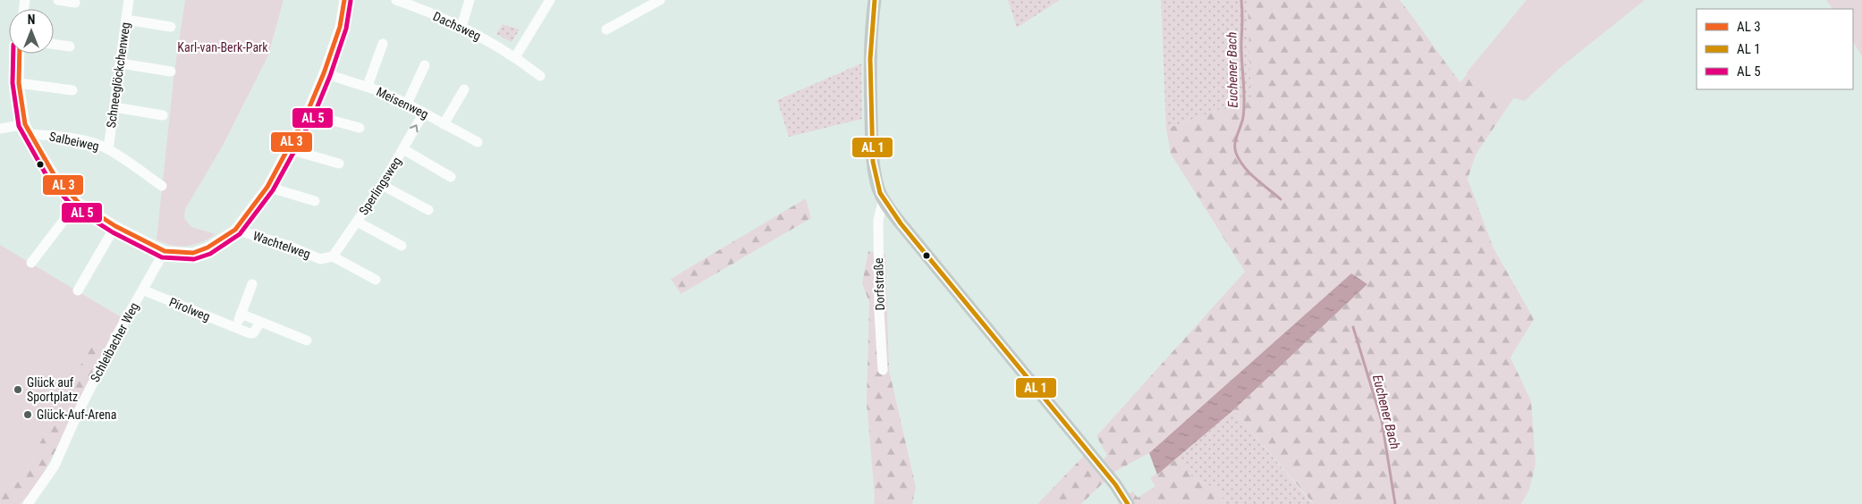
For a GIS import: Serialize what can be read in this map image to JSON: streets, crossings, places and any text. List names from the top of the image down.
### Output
{
  "streets": {
    "street": [
      "Dachsweg",
      "Schneeglöckchenweg",
      "Meisenweg",
      "Salbeiweg",
      "Sperlingsweg",
      "Wachtelweg",
      "Dorfstraße",
      "Pirolweg",
      "Schleibacher Weg"
    ]
  },
  "crossings": [
    ["Schneeglöckchenweg", "Salbeiweg"],
    ["Meisenweg", "Sperlingsweg"],
    ["Sperlingsweg", "Wachtelweg"],
    ["Pirolweg", "Schleibacher Weg"]
  ],
  "water": ["Euchener Bach"],
  "parks": ["Karl-van-Berk-Park"],
  "places": ["Glück auf Sportplatz", "Glück-Auf-Arena"],
  "legend": ["AL 3", "AL 1", "AL 5"],
  "north": "top"
}
